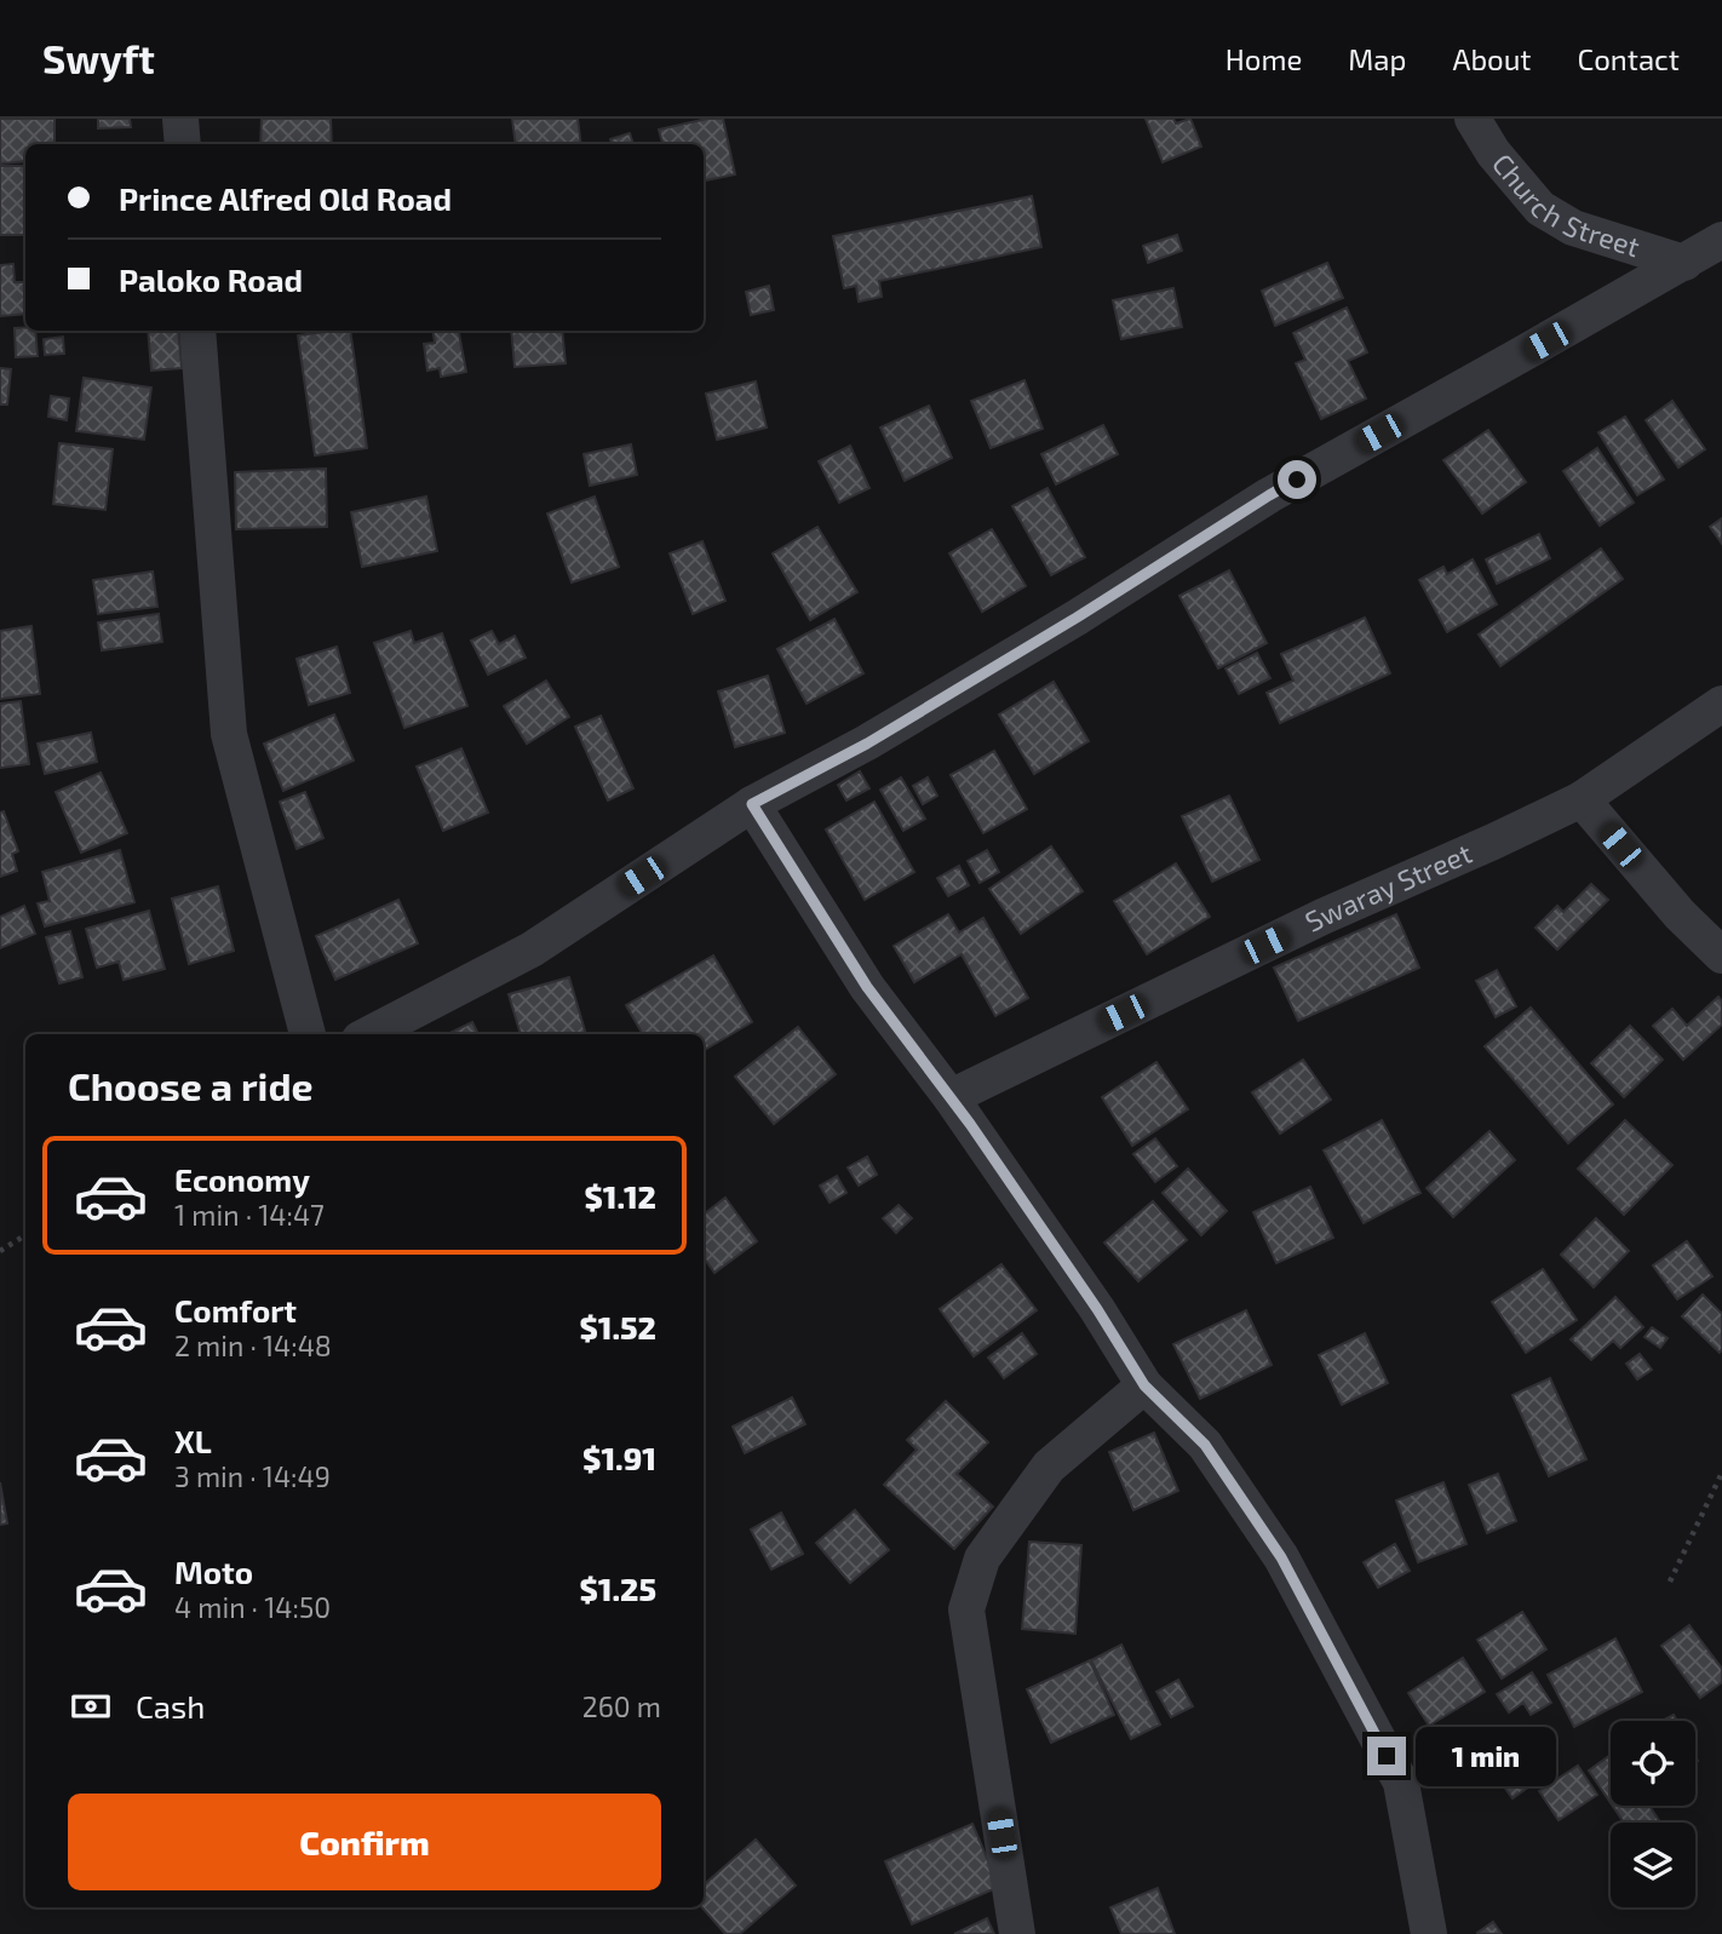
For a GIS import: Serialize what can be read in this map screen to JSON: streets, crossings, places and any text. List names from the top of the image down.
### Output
{
  "streets": {
    "street": ["Church Street", "Swaray Street"]
  },
  "page": {
    "header": "Swyft",
    "nav": [
      "Home",
      "Map",
      "About",
      "Contact"
    ],
    "banner": ["Prince Alfred Old Road", "Paloko Road"],
    "heading": "Choose a ride",
    "list": [
      {
        "name": "Economy",
        "note": "1 min · 14:47",
        "value": "$1.12"
      },
      {
        "name": "Comfort",
        "note": "2 min · 14:48",
        "value": "$1.52"
      },
      {
        "name": "XL",
        "note": "3 min · 14:49",
        "value": "$1.91"
      },
      {
        "name": "Moto",
        "note": "4 min · 14:50",
        "value": "$1.25"
      }
    ],
    "pay": ["Cash", "260 m"],
    "bubble": "1 min",
    "buttons": "Confirm"
  }
}
